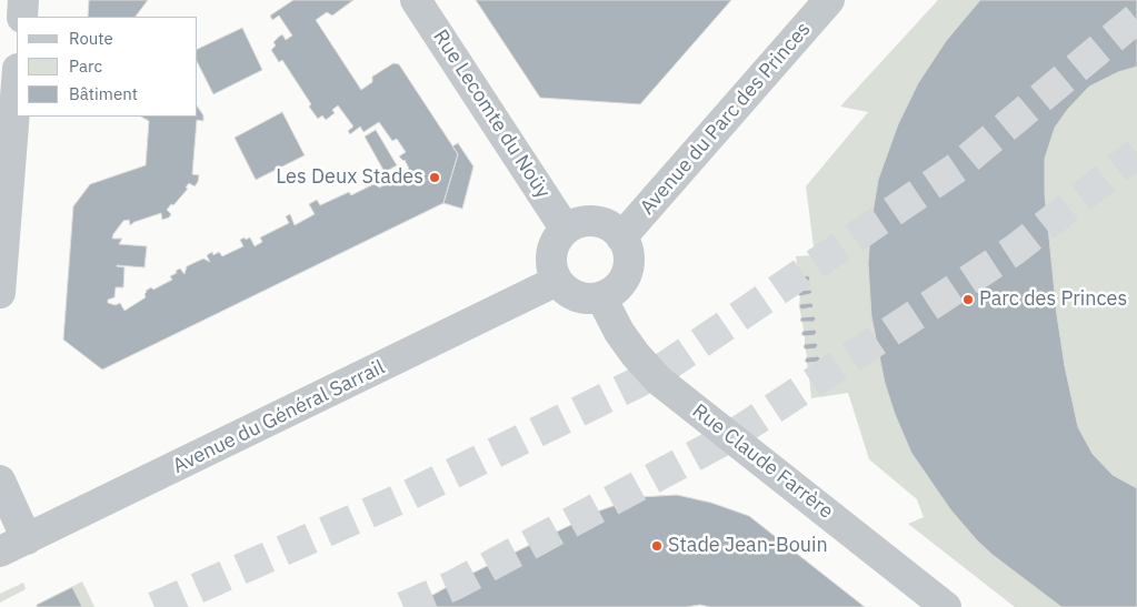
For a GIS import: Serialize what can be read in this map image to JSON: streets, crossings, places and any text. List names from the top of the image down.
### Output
{
  "streets": {
    "street": [
      "Rue Lecomte du Noüy",
      "Avenue du Parc des Princes",
      "Avenue du Général Sarrail",
      "Rue Claude Farrère"
    ]
  },
  "crossings": [
    ["Rue Lecomte du Noüy", "Avenue du Parc des Princes"],
    ["Rue Lecomte du Noüy", "Avenue du Général Sarrail"],
    ["Rue Lecomte du Noüy", "Rue Claude Farrère"],
    ["Avenue du Parc des Princes", "Avenue du Général Sarrail"],
    ["Avenue du Parc des Princes", "Rue Claude Farrère"],
    ["Avenue du Général Sarrail", "Rue Claude Farrère"]
  ],
  "places": ["Les Deux Stades", "Parc des Princes", "Stade Jean-Bouin"],
  "legend": ["Route", "Parc", "Bâtiment"]
}
